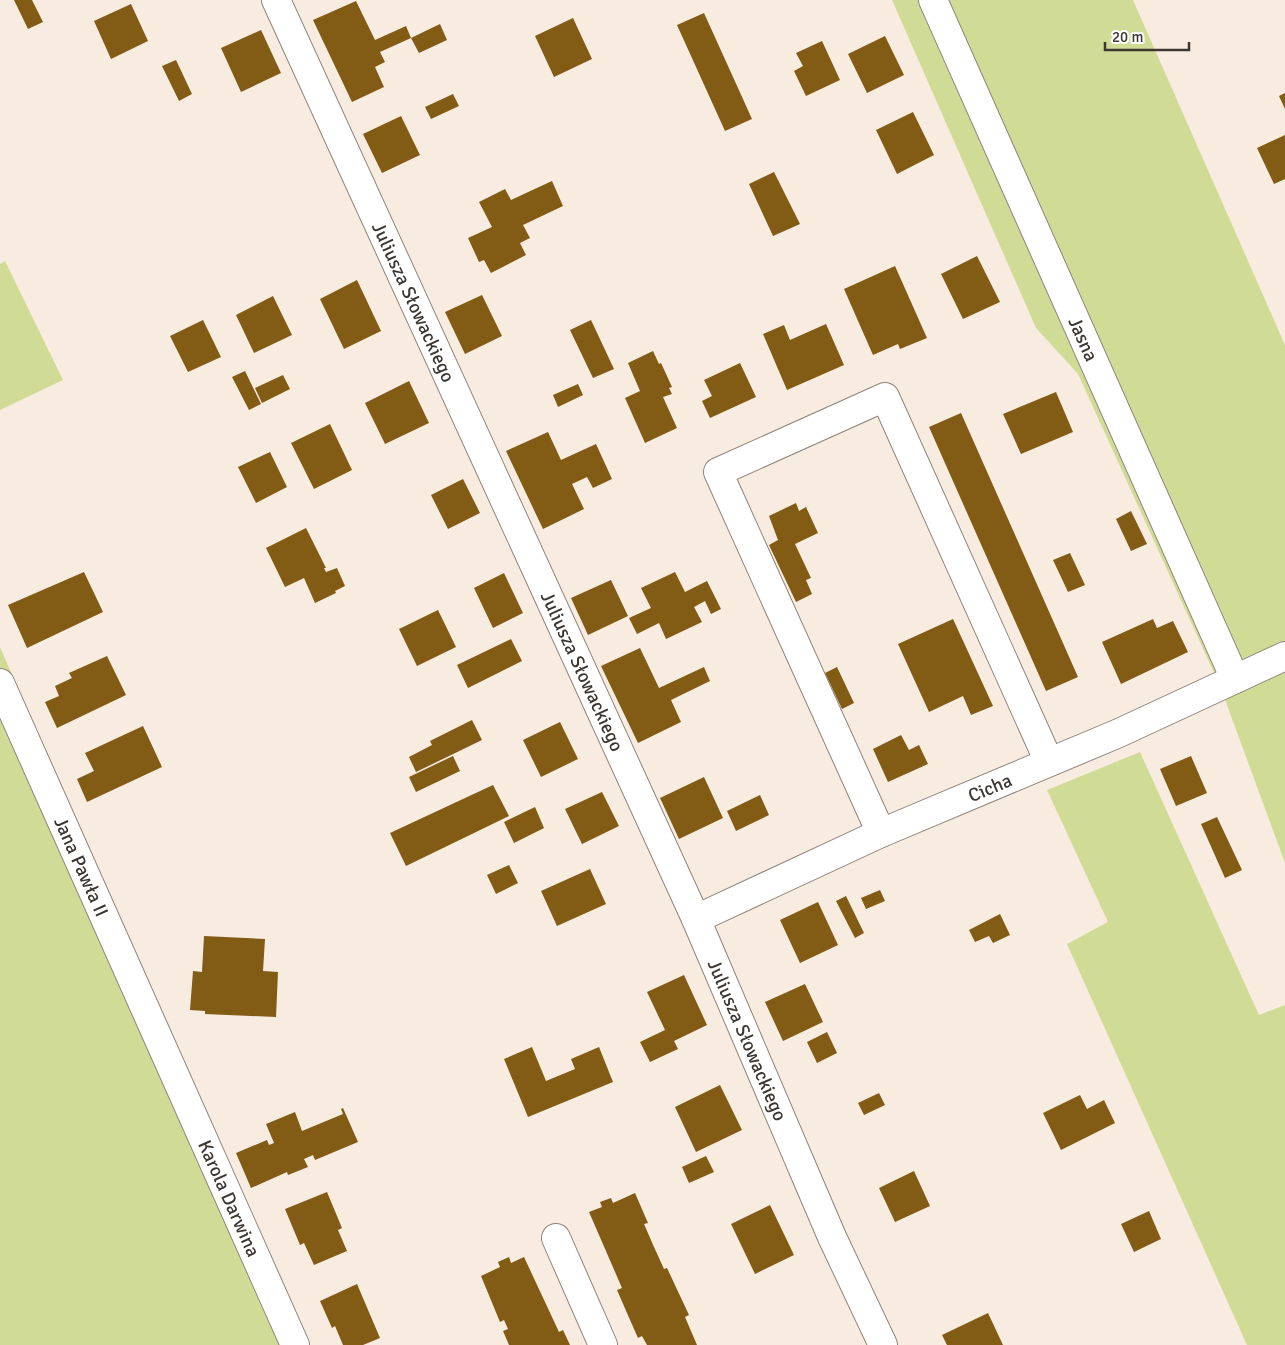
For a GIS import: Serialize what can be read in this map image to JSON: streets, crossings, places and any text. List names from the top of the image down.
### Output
{
  "streets": {
    "street": [
      "Juliusza Słowackiego",
      "Jasna",
      "Cicha",
      "Jana Pawła II",
      "Karola Darwina"
    ]
  },
  "crossings": [
    ["Juliusza Słowackiego", "Cicha"],
    ["Jasna", "Cicha"],
    ["Jana Pawła II", "Karola Darwina"]
  ],
  "scale_bar": "20 m"
}
